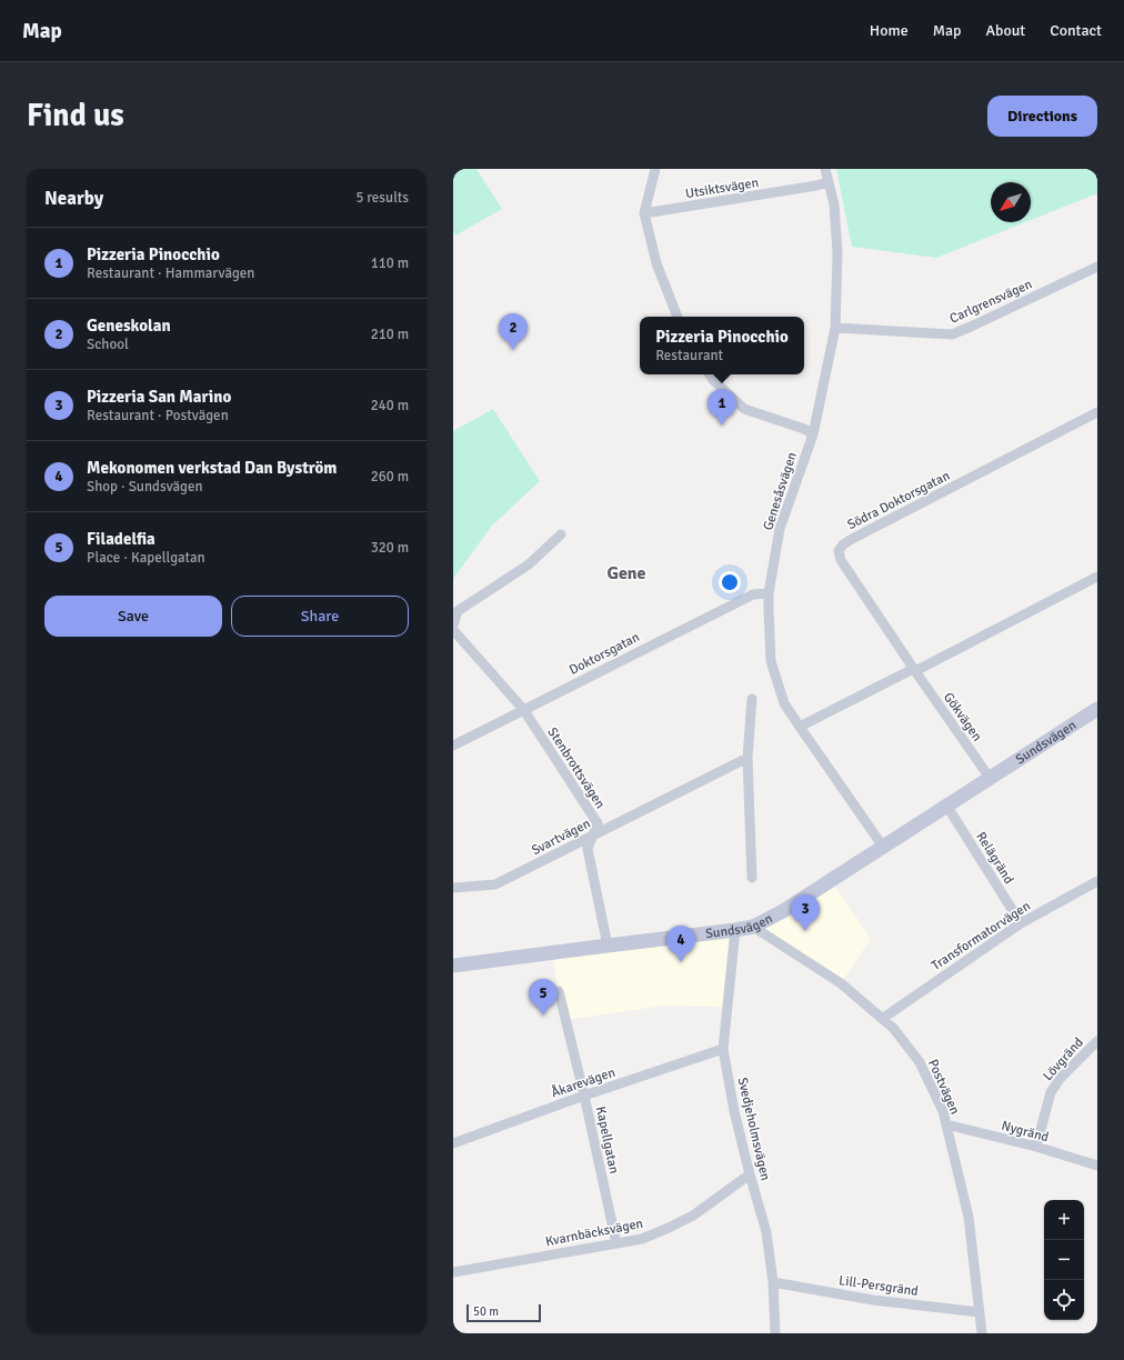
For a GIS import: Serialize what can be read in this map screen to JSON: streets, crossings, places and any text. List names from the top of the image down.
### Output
{
  "streets": {
    "street": [
      "Utsiktsvägen",
      "Carlgrensvägen",
      "Genesåsvägen",
      "Södra Doktorsgatan",
      "Doktorsgatan",
      "Gökvägen",
      "Sundsvägen",
      "Stenbrottsvägen",
      "Svartvägen",
      "Relägränd",
      "Transformatorvägen",
      "Lövgränd",
      "Åkarevägen",
      "Postvägen",
      "Svedjeholmsvägen",
      "Nygränd",
      "Kapellgatan",
      "Kvarnbäcksvägen",
      "Lill-Persgränd"
    ]
  },
  "crossings": [
    ["Utsiktsvägen", "Genesåsvägen"],
    ["Carlgrensvägen", "Genesåsvägen"],
    ["Genesåsvägen", "Doktorsgatan"],
    ["Genesåsvägen", "Sundsvägen"],
    ["Södra Doktorsgatan", "Gökvägen"],
    ["Doktorsgatan", "Stenbrottsvägen"],
    ["Gökvägen", "Sundsvägen"],
    ["Sundsvägen", "Stenbrottsvägen"],
    ["Sundsvägen", "Relägränd"],
    ["Sundsvägen", "Postvägen"],
    ["Sundsvägen", "Svedjeholmsvägen"],
    ["Stenbrottsvägen", "Svartvägen"],
    ["Relägränd", "Transformatorvägen"],
    ["Transformatorvägen", "Postvägen"],
    ["Lövgränd", "Nygränd"],
    ["Åkarevägen", "Svedjeholmsvägen"],
    ["Åkarevägen", "Kapellgatan"],
    ["Postvägen", "Nygränd"],
    ["Postvägen", "Lill-Persgränd"],
    ["Svedjeholmsvägen", "Kvarnbäcksvägen"],
    ["Svedjeholmsvägen", "Lill-Persgränd"],
    ["Kapellgatan", "Kvarnbäcksvägen"]
  ],
  "districts": ["Gene"],
  "scale_bar": "50 m",
  "north": "bottom left",
  "page": {
    "header": "Map",
    "nav": [
      "Home",
      "Map",
      "About",
      "Contact"
    ],
    "buttons": [
      "Directions",
      ["Save", "Share"]
    ],
    "title": "Find us",
    "heading": ["Nearby", "5 results"],
    "list": [
      {
        "mark": "1",
        "name": "Pizzeria Pinocchio",
        "note": "Restaurant · Hammarvägen",
        "value": "110 m"
      },
      {
        "mark": "2",
        "name": "Geneskolan",
        "note": "School",
        "value": "210 m"
      },
      {
        "mark": "3",
        "name": "Pizzeria San Marino",
        "note": "Restaurant · Postvägen",
        "value": "240 m"
      },
      {
        "mark": "4",
        "name": "Mekonomen verkstad Dan Byström",
        "note": "Shop · Sundsvägen",
        "value": "260 m"
      },
      {
        "mark": "5",
        "name": "Filadelfia",
        "note": "Place · Kapellgatan",
        "value": "320 m"
      }
    ],
    "pins": [
      "2",
      "1",
      "3",
      "4",
      "5"
    ],
    "popup": ["Pizzeria Pinocchio", "Restaurant"],
    "map_buttons": ["+", "−"],
    "scale": "50 m"
  }
}
